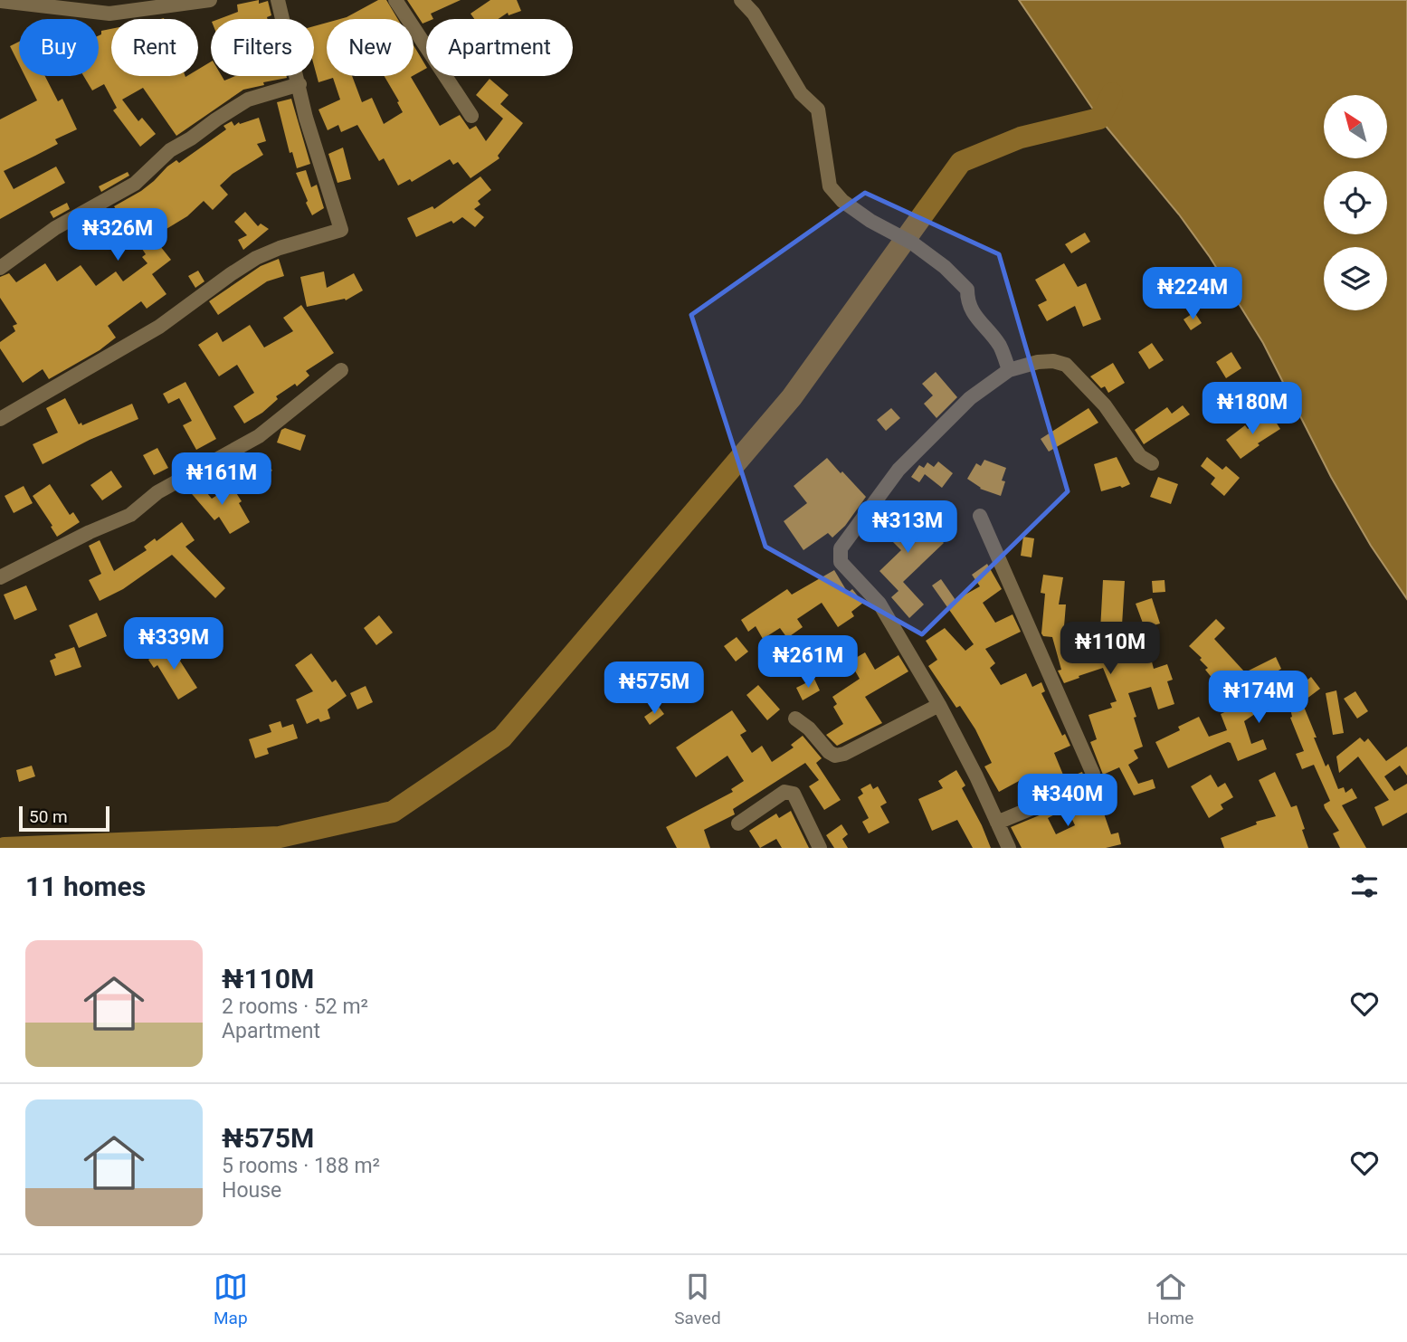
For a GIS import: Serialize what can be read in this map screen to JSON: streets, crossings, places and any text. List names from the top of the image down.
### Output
{
  "scale_bar": "50 m",
  "north": "top left",
  "page": {
    "chip": [
      "Buy",
      "Rent",
      "Filters",
      "New",
      "Apartment"
    ],
    "price": [
      "₦326M",
      "₦224M",
      "₦180M",
      "₦161M",
      "₦313M",
      "₦339M",
      "₦110M",
      "₦261M",
      "₦575M",
      "₦174M",
      "₦340M"
    ],
    "scale": "50 m",
    "heading": "11 homes",
    "list": [
      {
        "name": "₦110M",
        "note": "2 rooms · 52 m² · Apartment"
      },
      {
        "name": "₦575M",
        "note": "5 rooms · 188 m² · House"
      }
    ],
    "tabs": ["Map", "Saved", "Home"]
  }
}
